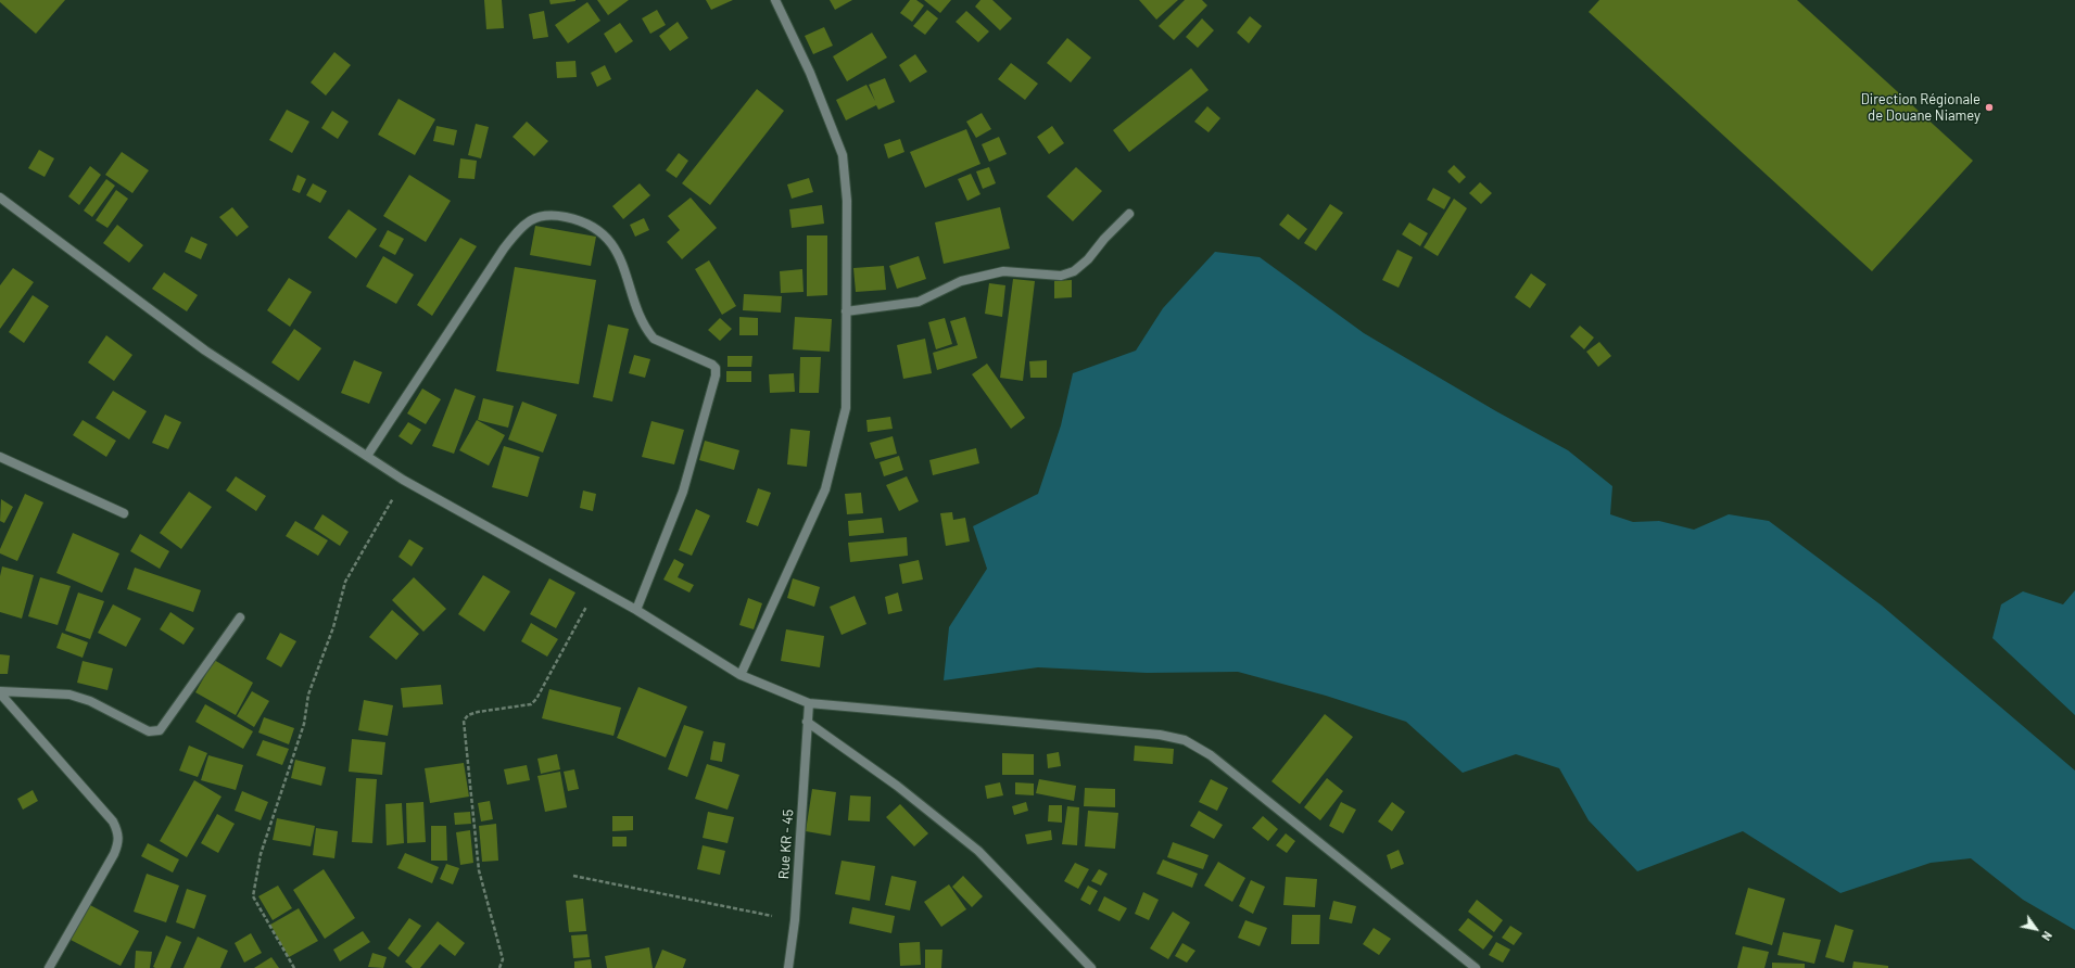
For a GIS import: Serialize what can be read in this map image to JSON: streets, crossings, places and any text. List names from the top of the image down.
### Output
{
  "streets": {
    "street": ["Rue KR - 45"]
  },
  "places": ["Direction Régionale de Douane Niamey"],
  "north": "bottom right"
}
